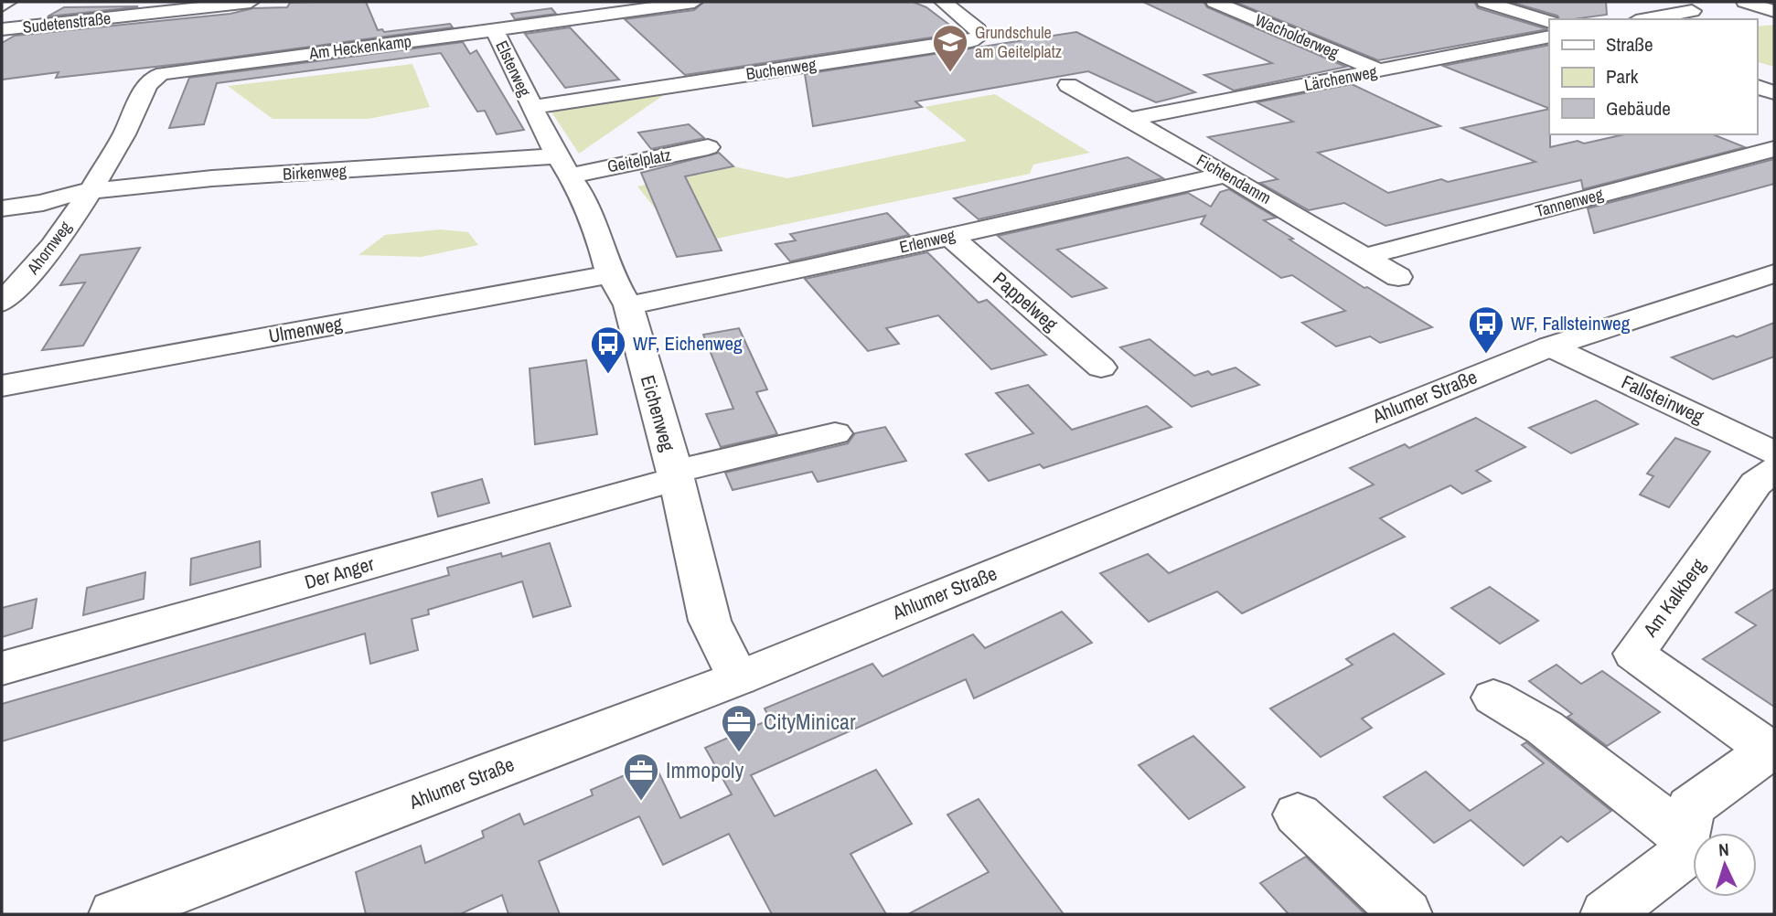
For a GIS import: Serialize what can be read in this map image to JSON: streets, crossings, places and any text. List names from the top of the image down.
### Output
{
  "streets": {
    "street": [
      "Sudetenstraße",
      "Wacholderweg",
      "Am Heckenkamp",
      "Elsterweg",
      "Buchenweg",
      "Lärchenweg",
      "Geitelplatz",
      "Birkenweg",
      "Fichtendamm",
      "Tannenweg",
      "Erlenweg",
      "Ahornweg",
      "Pappelweg",
      "Ulmenweg",
      "Ahlumer Straße",
      "Fallsteinweg",
      "Eichenweg",
      "Der Anger",
      "Am Kalkberg"
    ]
  },
  "crossings": [
    ["Wacholderweg", "Lärchenweg"],
    ["Am Heckenkamp", "Elsterweg"],
    ["Am Heckenkamp", "Birkenweg"],
    ["Am Heckenkamp", "Ahornweg"],
    ["Elsterweg", "Buchenweg"],
    ["Lärchenweg", "Fichtendamm"],
    ["Geitelplatz", "Birkenweg"],
    ["Geitelplatz", "Eichenweg"],
    ["Birkenweg", "Ahornweg"],
    ["Birkenweg", "Eichenweg"],
    ["Fichtendamm", "Tannenweg"],
    ["Fichtendamm", "Erlenweg"],
    ["Erlenweg", "Pappelweg"],
    ["Erlenweg", "Eichenweg"],
    ["Ulmenweg", "Eichenweg"],
    ["Ahlumer Straße", "Fallsteinweg"],
    ["Ahlumer Straße", "Eichenweg"],
    ["Eichenweg", "Der Anger"]
  ],
  "places": {
    "school or university": ["Grundschule am Geitelplatz"],
    "bus stop": ["WF, Fallsteinweg", "WF, Eichenweg"],
    "office": ["CityMinicar", "Immopoly"]
  },
  "legend": ["Straße", "Park", "Gebäude"],
  "north": "top"
}
